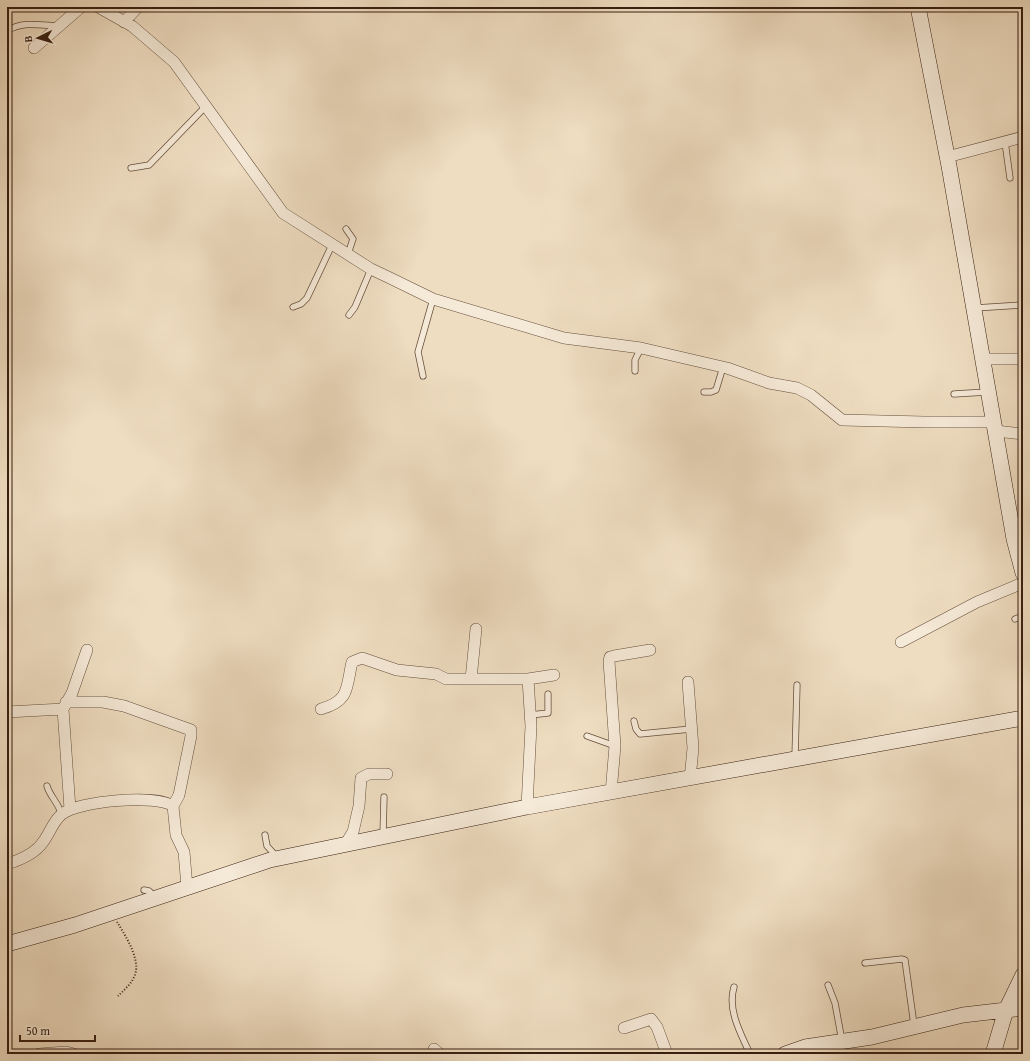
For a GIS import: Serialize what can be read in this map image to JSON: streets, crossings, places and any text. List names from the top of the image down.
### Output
{
  "scale_bar": "50 m",
  "north": "left"
}
